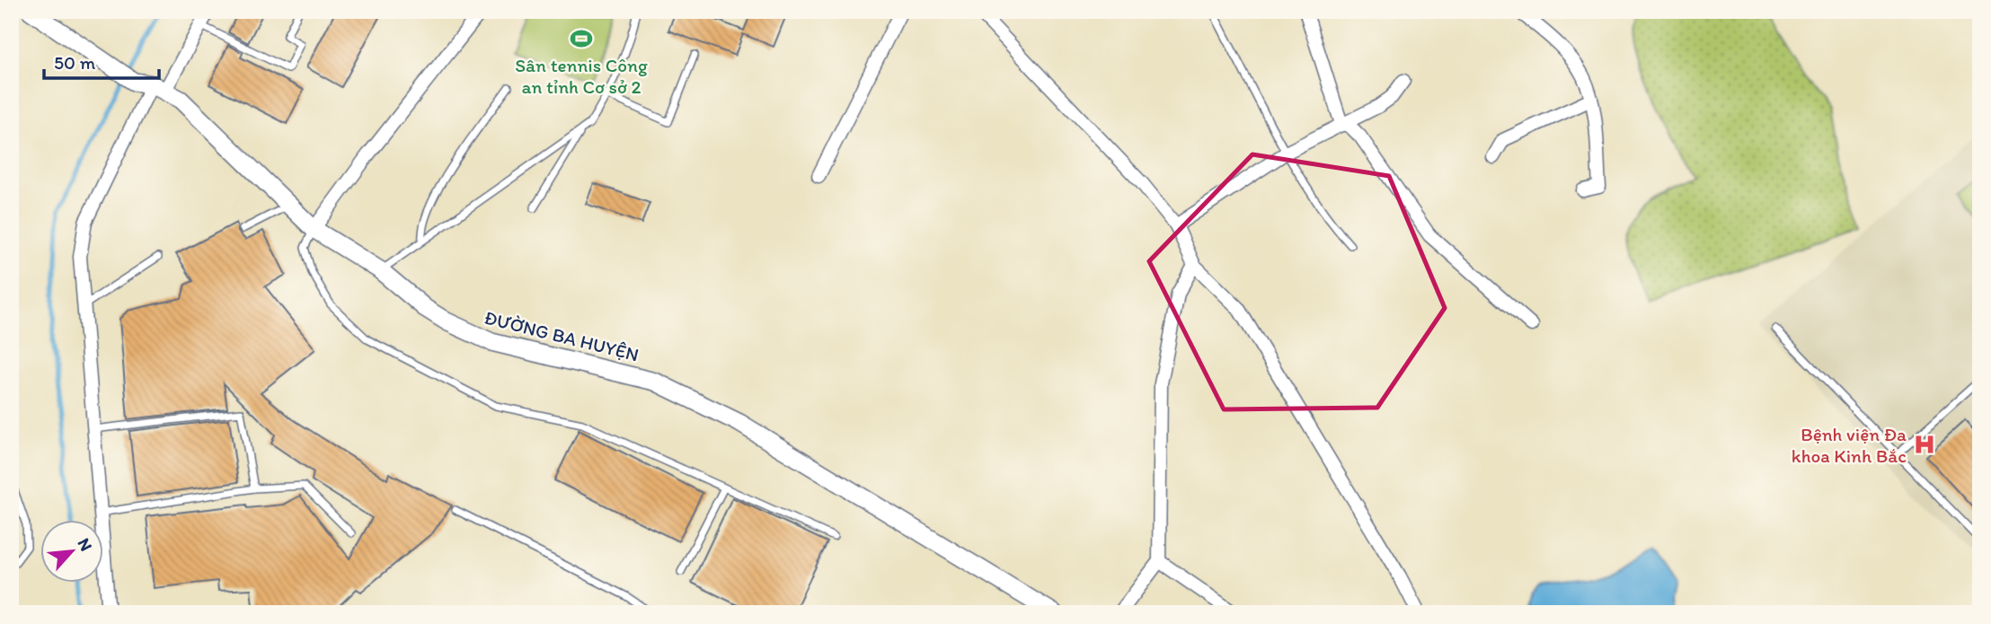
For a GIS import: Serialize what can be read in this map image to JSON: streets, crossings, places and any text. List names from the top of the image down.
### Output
{
  "streets": {
    "street": ["ĐƯỜNG BA HUYỆN"]
  },
  "places": {
    "sports": ["Sân tennis Công an tỉnh Cơ sở 2"],
    "hospital": ["Bệnh viện Đa khoa Kinh Bắc"]
  },
  "scale_bar": "50 m",
  "north": "top right"
}
